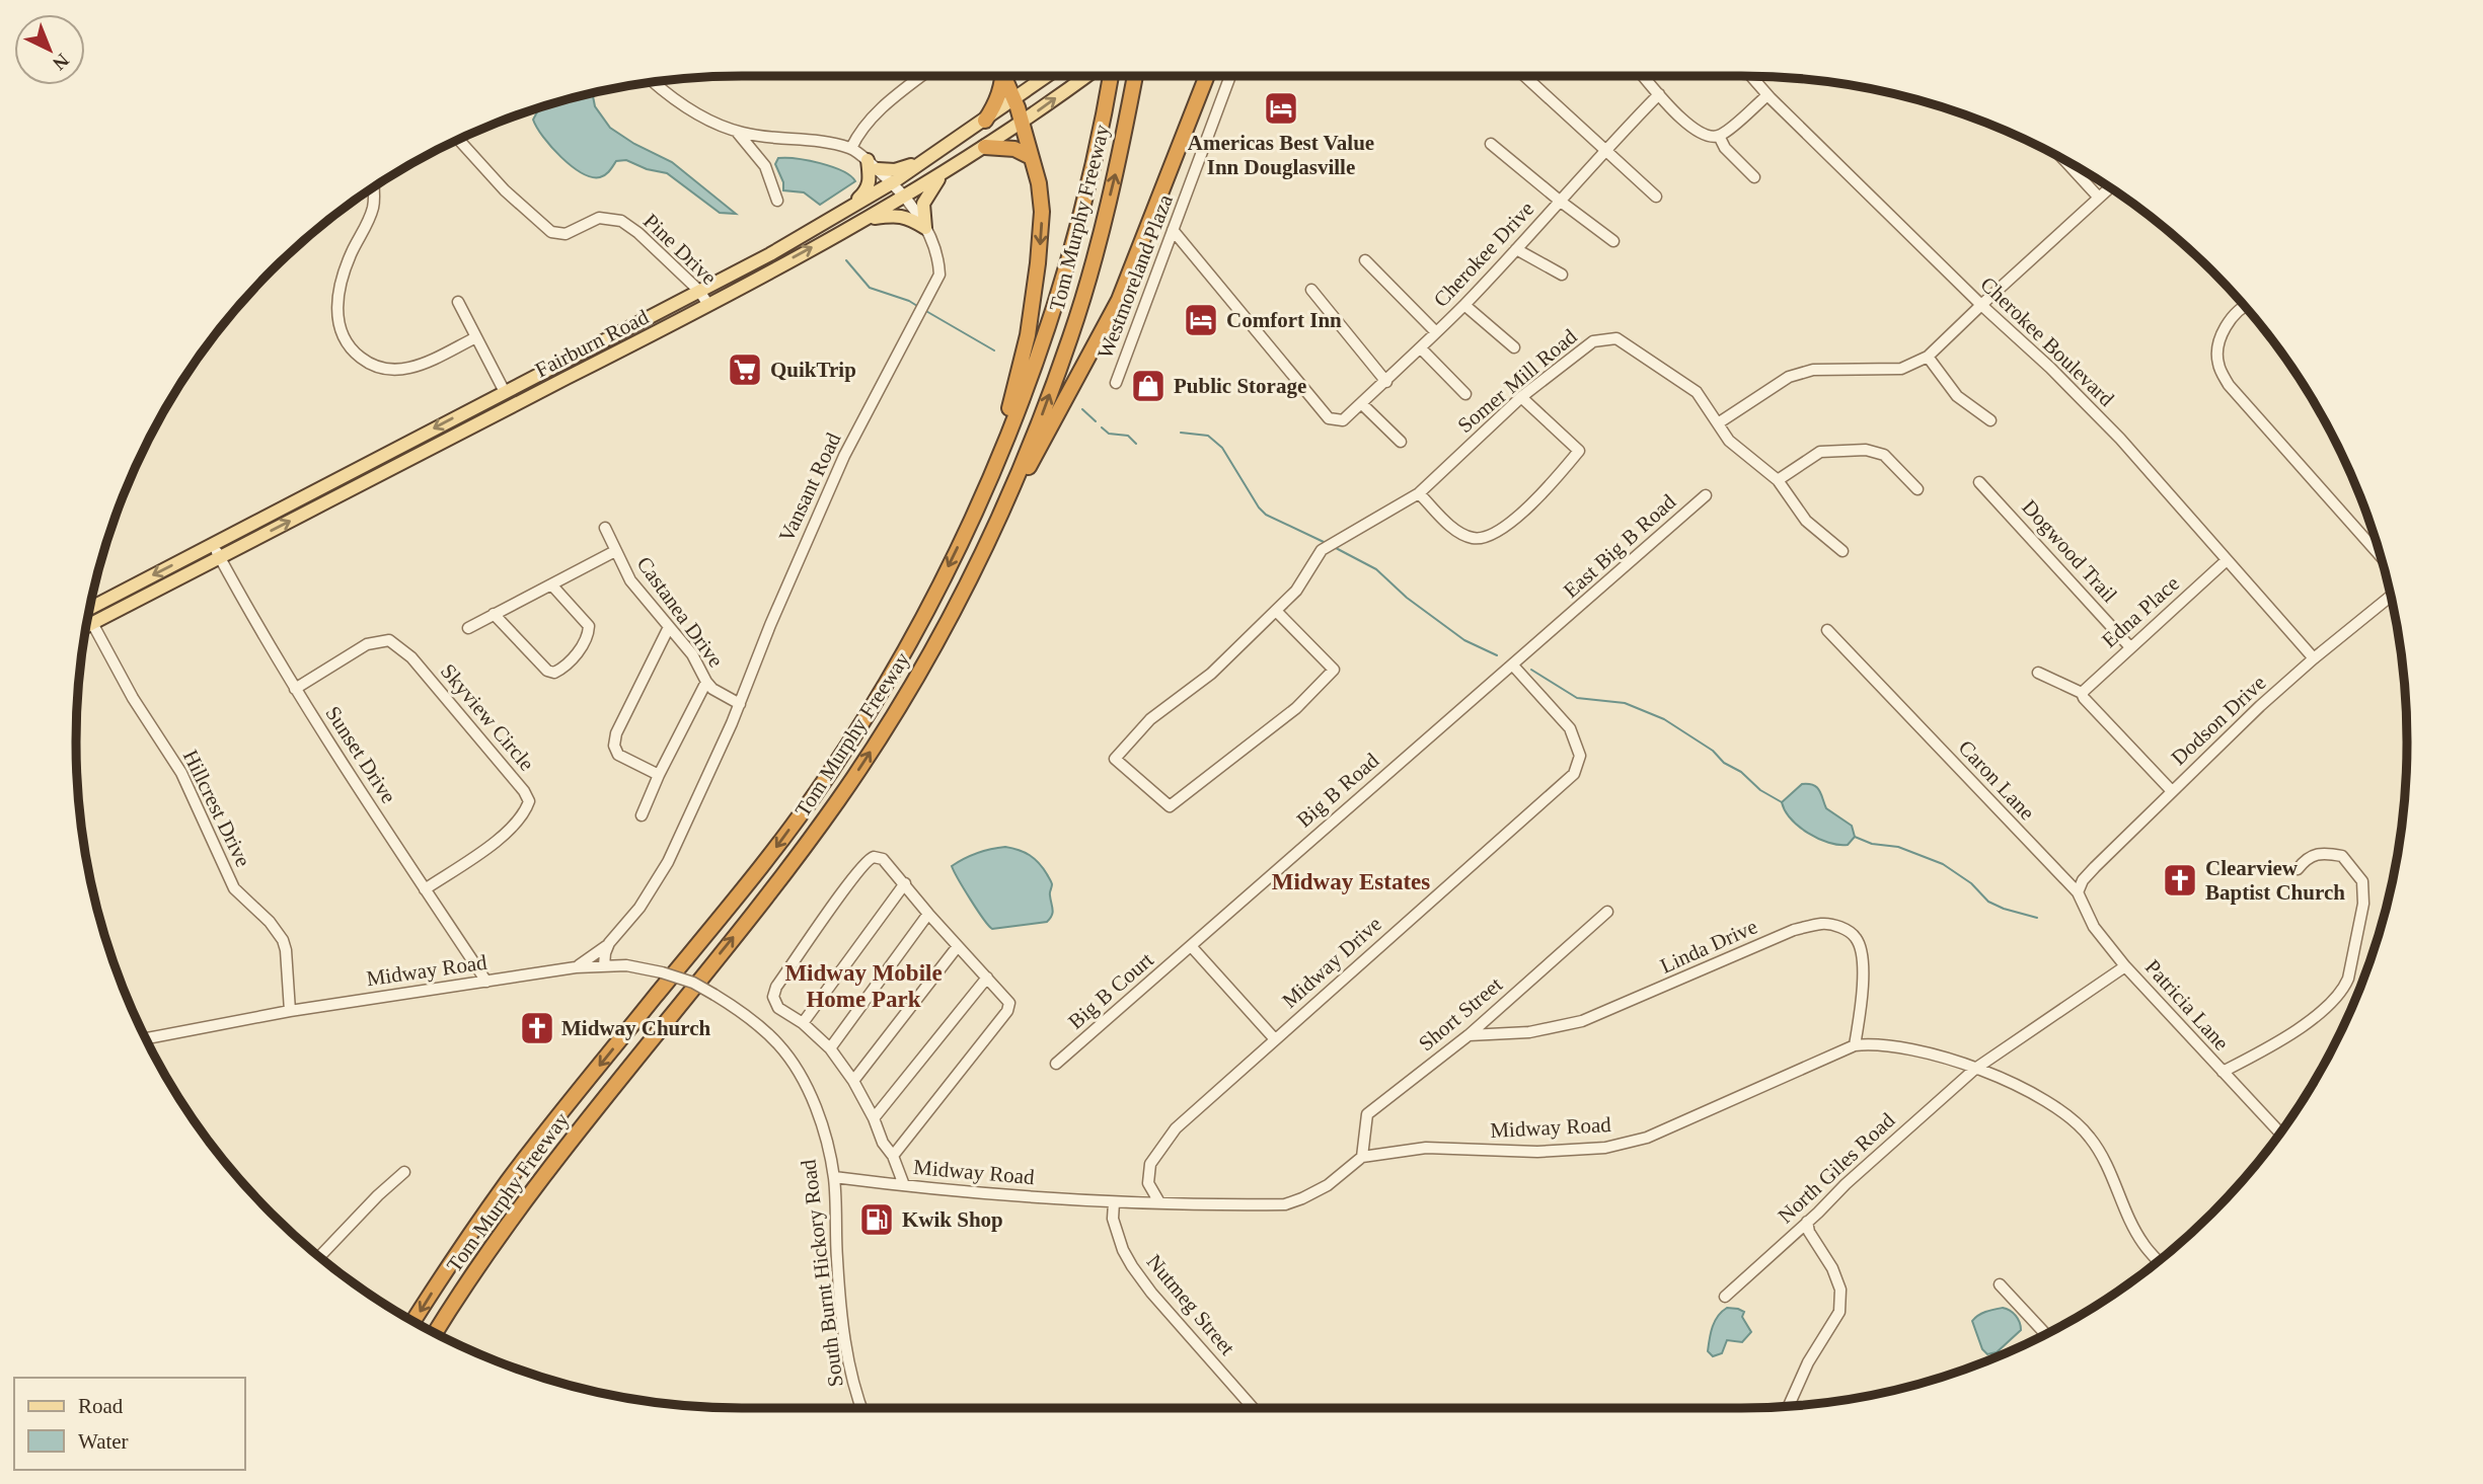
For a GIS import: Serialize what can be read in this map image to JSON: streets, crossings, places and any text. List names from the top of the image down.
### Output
{
  "streets": {
    "highway": ["Tom Murphy Freeway"],
    "main road": ["Fairburn Road"],
    "street": [
      "Pine Drive",
      "Cherokee Drive",
      "Westmoreland Plaza",
      "Cherokee Boulevard",
      "Somer Mill Road",
      "Vansant Road",
      "East Big B Road",
      "Dogwood Trail",
      "Castanea Drive",
      "Edna Place",
      "Skyview Circle",
      "Dodson Drive",
      "Sunset Drive",
      "Caron Lane",
      "Big B Road",
      "Hillcrest Drive",
      "Linda Drive",
      "Midway Drive",
      "Midway Road",
      "Big B Court",
      "Patricia Lane",
      "Short Street",
      "North Giles Road",
      "South Burnt Hickory Road",
      "Nutmeg Street"
    ]
  },
  "crossings": [
    ["Pine Drive", "Fairburn Road"],
    ["Cherokee Drive", "Westmoreland Plaza"],
    ["Cherokee Boulevard", "Edna Place"],
    ["Cherokee Boulevard", "Dodson Drive"],
    ["Fairburn Road", "Vansant Road"],
    ["Fairburn Road", "Sunset Drive"],
    ["Fairburn Road", "Hillcrest Drive"],
    ["Vansant Road", "Castanea Drive"],
    ["Vansant Road", "Midway Road"],
    ["East Big B Road", "Big B Road"],
    ["East Big B Road", "Midway Drive"],
    ["Dogwood Trail", "Edna Place"],
    ["Skyview Circle", "Sunset Drive"],
    ["Dodson Drive", "Caron Lane"],
    ["Sunset Drive", "Midway Road"],
    ["Caron Lane", "Patricia Lane"],
    ["Big B Road", "Midway Drive"],
    ["Big B Road", "Big B Court"],
    ["Hillcrest Drive", "Midway Road"],
    ["Linda Drive", "Midway Road"],
    ["Linda Drive", "Short Street"],
    ["Midway Drive", "Midway Road"],
    ["Midway Road", "Patricia Lane"],
    ["Midway Road", "Short Street"],
    ["Midway Road", "North Giles Road"],
    ["Midway Road", "South Burnt Hickory Road"],
    ["Midway Road", "Nutmeg Street"],
    ["Patricia Lane", "North Giles Road"]
  ],
  "districts": ["Midway Estates", "Midway Mobile Home Park"],
  "places": {
    "hotel": ["Americas Best Value Inn Douglasville", "Comfort Inn"],
    "supermarket": ["QuikTrip"],
    "shop": ["Public Storage"],
    "church": ["Clearview Baptist Church", "Midway Church"],
    "fuel station": ["Kwik Shop"]
  },
  "legend": ["Road", "Water"],
  "north": "bottom right"
}
